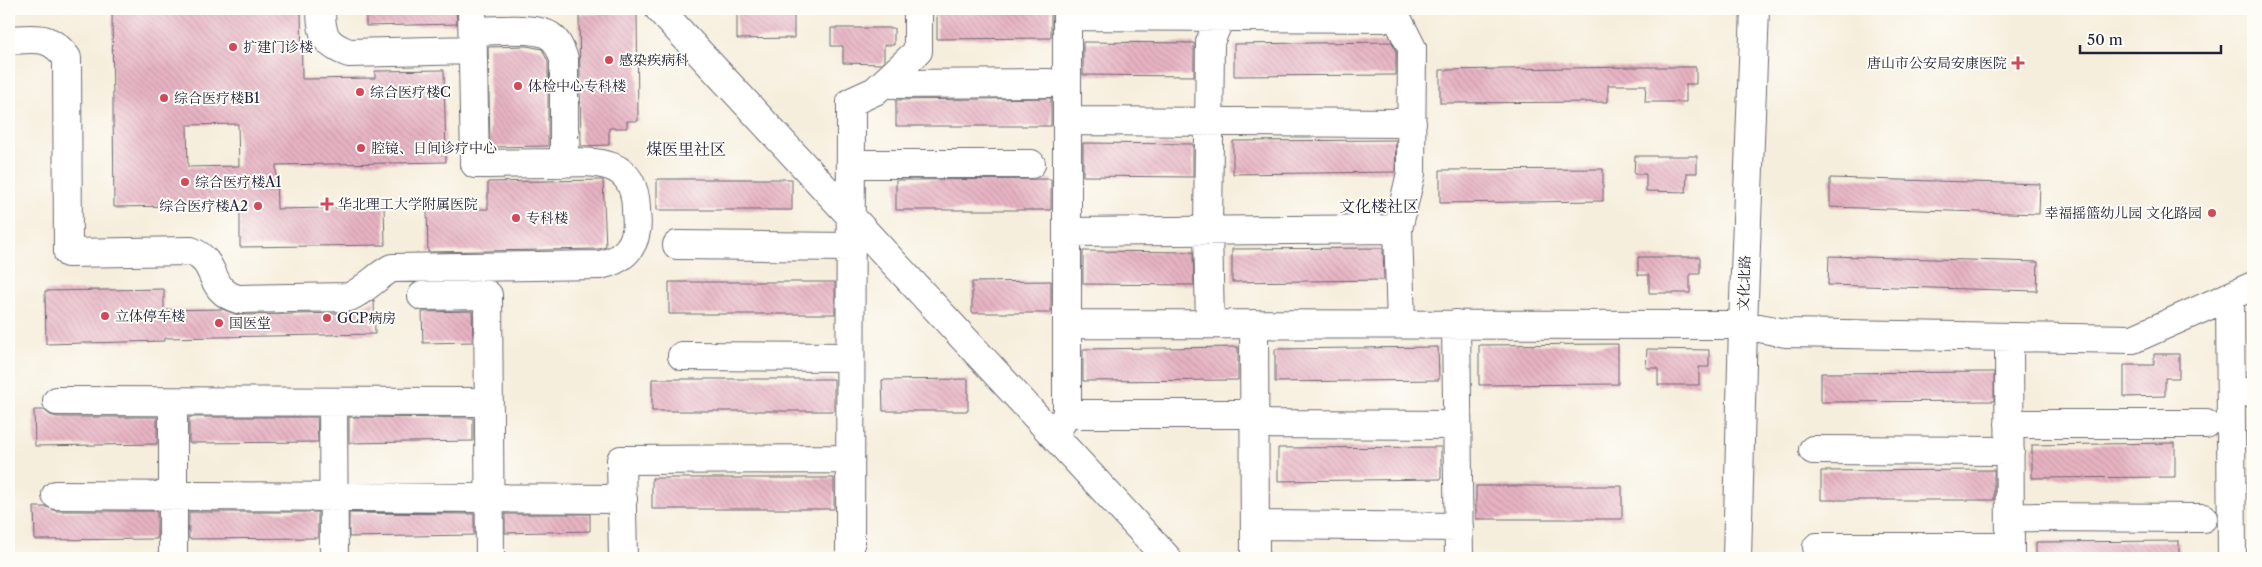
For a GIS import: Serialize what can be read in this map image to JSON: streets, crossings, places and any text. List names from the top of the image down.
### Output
{
  "streets": {
    "street": ["文化北路"]
  },
  "districts": ["煤医里社区", "文化楼社区"],
  "places": {
    "other": [
      "扩建门诊楼",
      "感染疾病科",
      "体检中心专科楼",
      "综合医疗楼C",
      "综合医疗楼B1",
      "腔镜、日间诊疗中心",
      "综合医疗楼A1",
      "综合医疗楼A2",
      "幸福摇篮幼儿园 文化路园",
      "专科楼",
      "立体停车楼",
      "GCP病房",
      "国医堂"
    ],
    "health": ["唐山市公安局安康医院", "华北理工大学附属医院"]
  },
  "scale_bar": "50 m"
}
